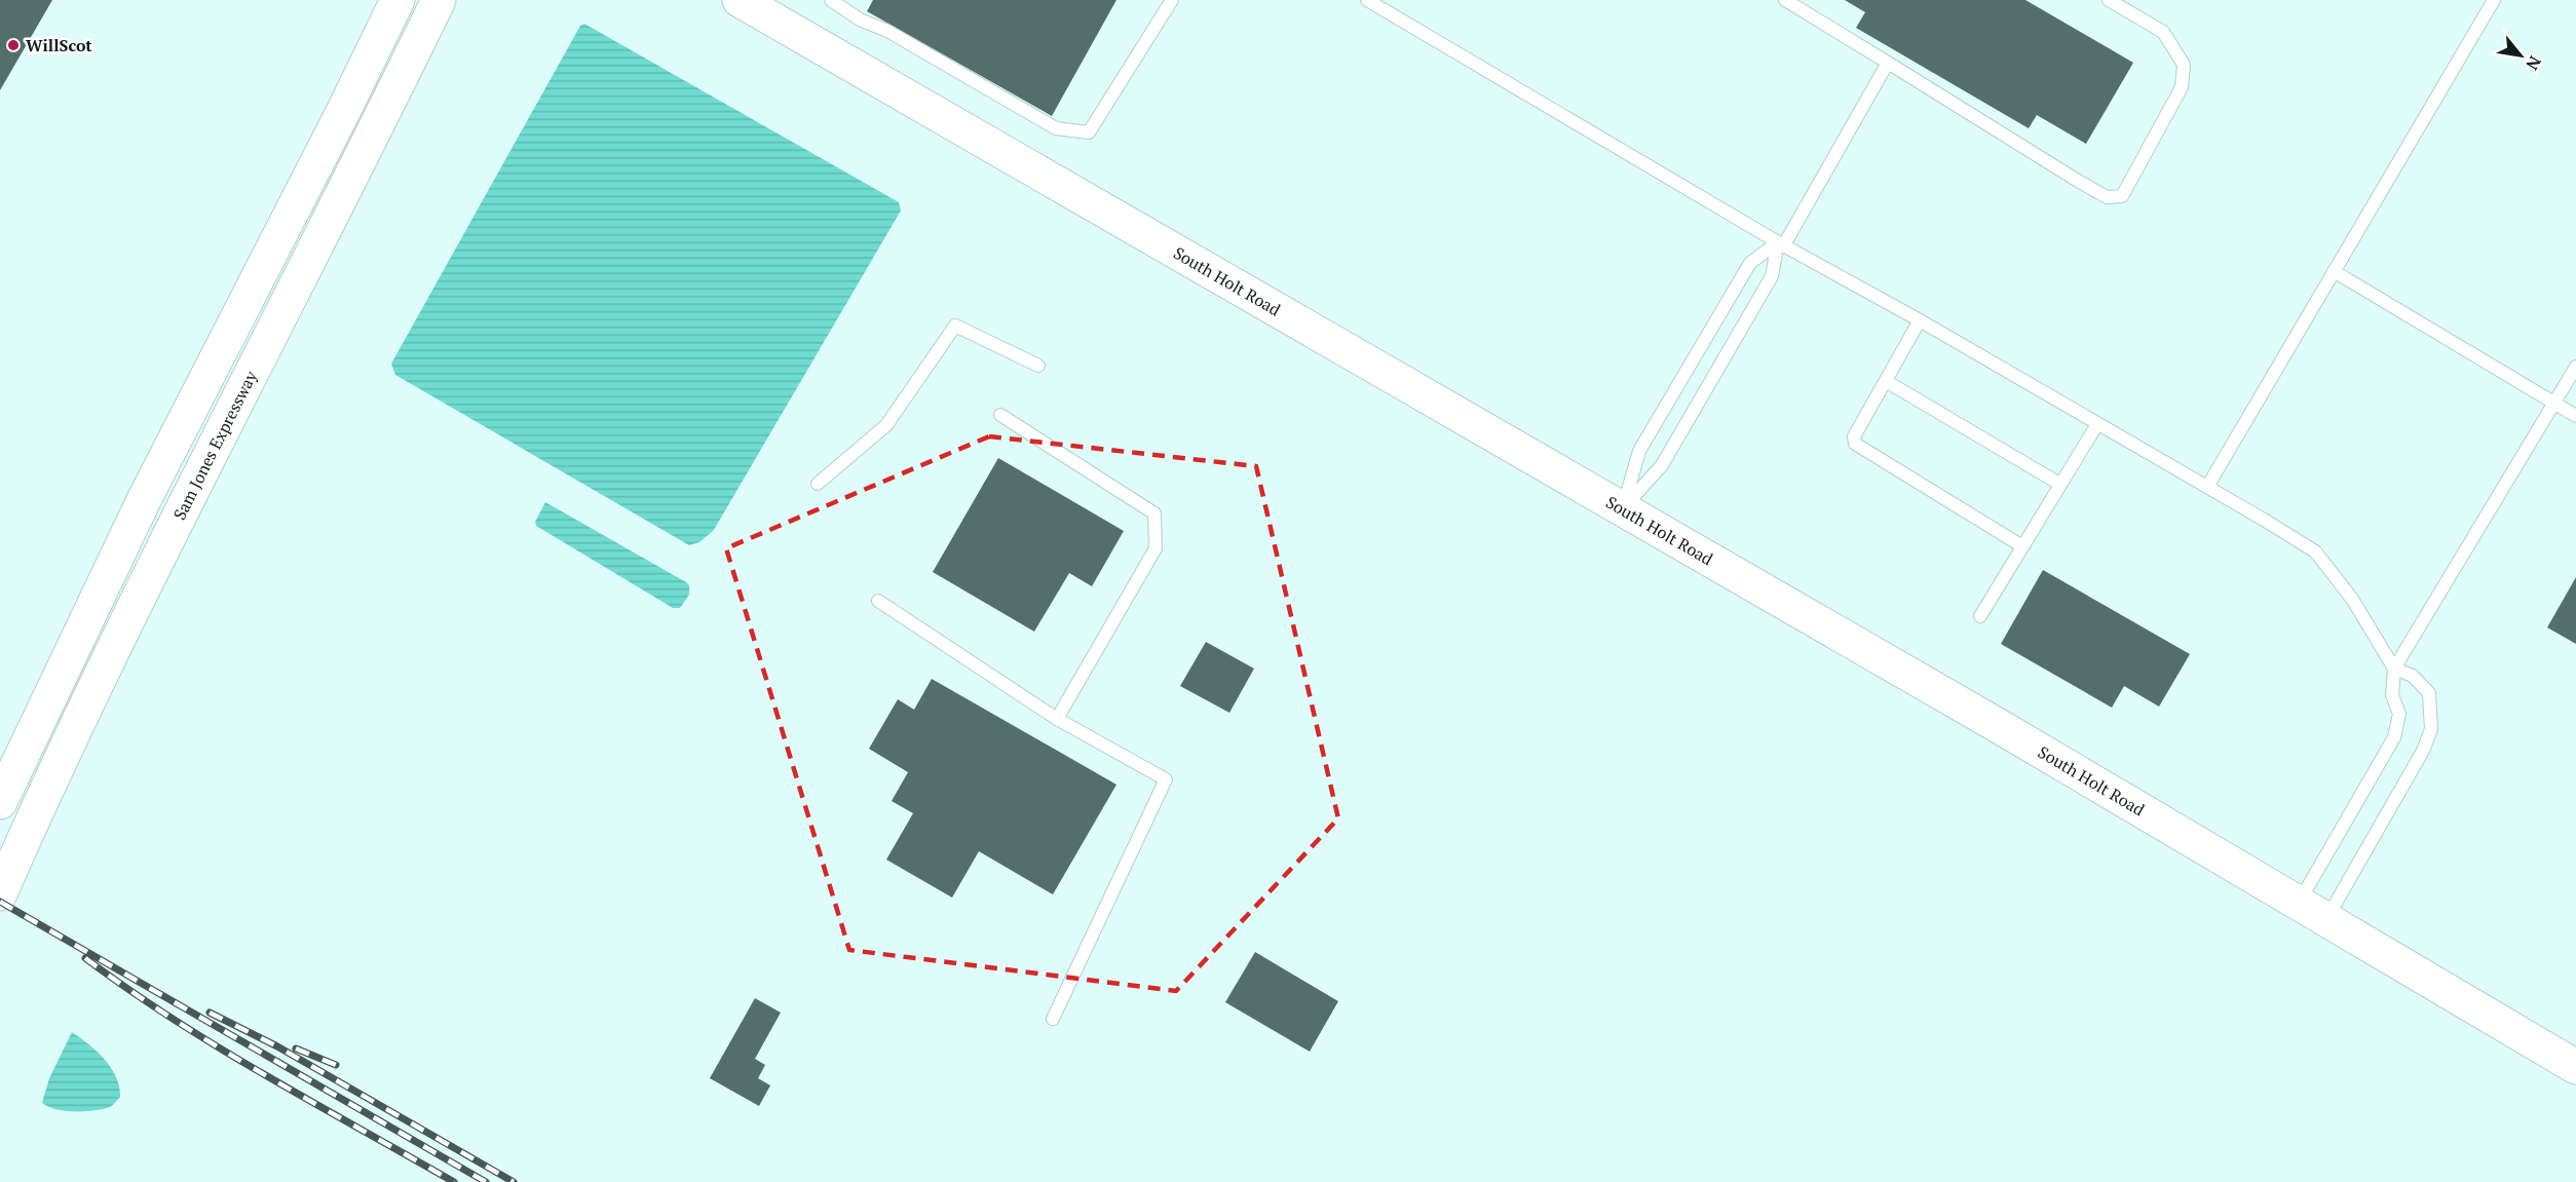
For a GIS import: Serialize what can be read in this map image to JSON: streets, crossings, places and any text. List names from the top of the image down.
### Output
{
  "streets": {
    "main road": ["South Holt Road", "Sam Jones Expressway"]
  },
  "places": ["WillScot"],
  "north": "bottom right"
}
